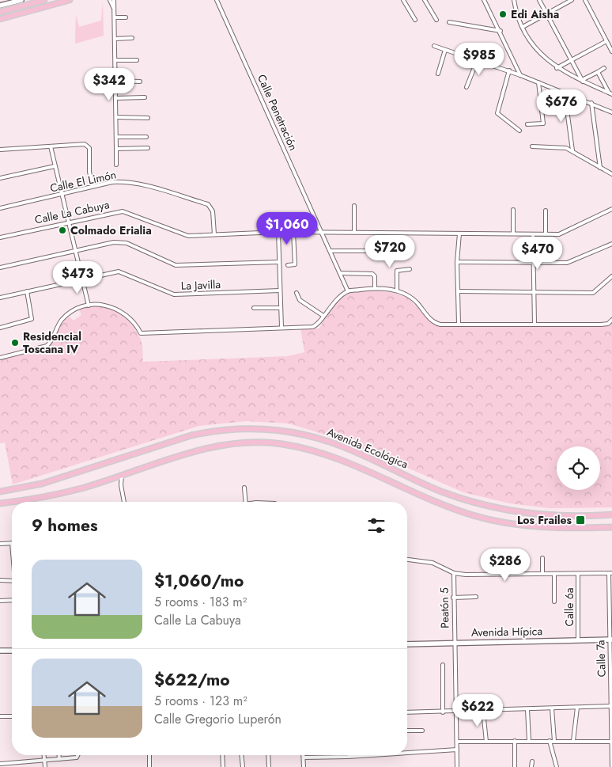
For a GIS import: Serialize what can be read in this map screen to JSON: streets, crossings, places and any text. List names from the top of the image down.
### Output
{
  "streets": {
    "main road": ["Avenida Ecológica"],
    "street": [
      "Calle Penetración",
      "Calle El Limón",
      "Calle La Cabuya",
      "La Javilla",
      "Calle 6a",
      "Peatón 5",
      "Avenida Hípica",
      "Calle 7a"
    ]
  },
  "crossings": [
    ["Calle Penetración", "Calle La Cabuya"],
    ["Calle El Limón", "Calle La Cabuya"],
    ["Calle 6a", "Avenida Hípica"],
    ["Peatón 5", "Avenida Hípica"],
    ["Avenida Hípica", "Calle 7a"]
  ],
  "places": {
    "other": ["Edi Aisha", "Colmado Erialia", "Residencial Toscana IV"],
    "transit": ["Los Frailes"]
  },
  "page": {
    "price": [
      "$985",
      "$342",
      "$676",
      "$1,060",
      "$720",
      "$470",
      "$473",
      "$286",
      "$622"
    ],
    "heading": "9 homes",
    "list": [
      {
        "name": "$1,060/mo",
        "note": "5 rooms · 183 m² · Calle La Cabuya"
      },
      {
        "name": "$622/mo",
        "note": "5 rooms · 123 m² · Calle Gregorio Luperón"
      }
    ]
  }
}
